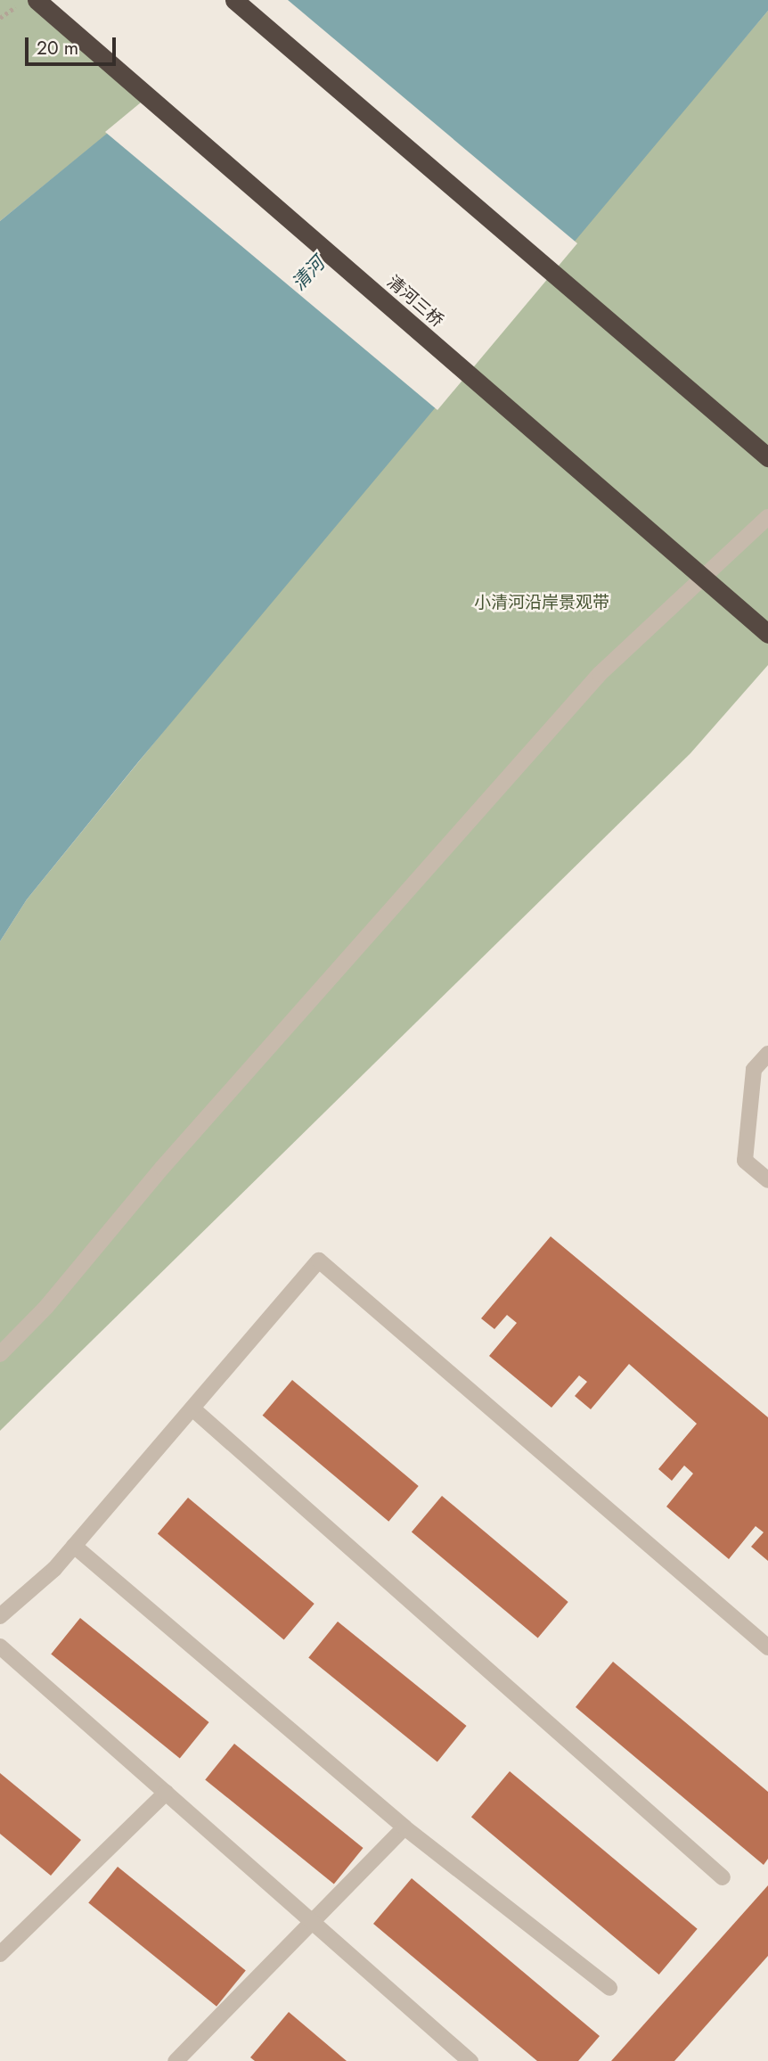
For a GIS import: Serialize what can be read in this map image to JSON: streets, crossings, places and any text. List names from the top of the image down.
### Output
{
  "streets": {
    "highway": ["清河三桥"]
  },
  "water": ["清河"],
  "parks": ["小清河沿岸景观带"],
  "scale_bar": "20 m"
}
